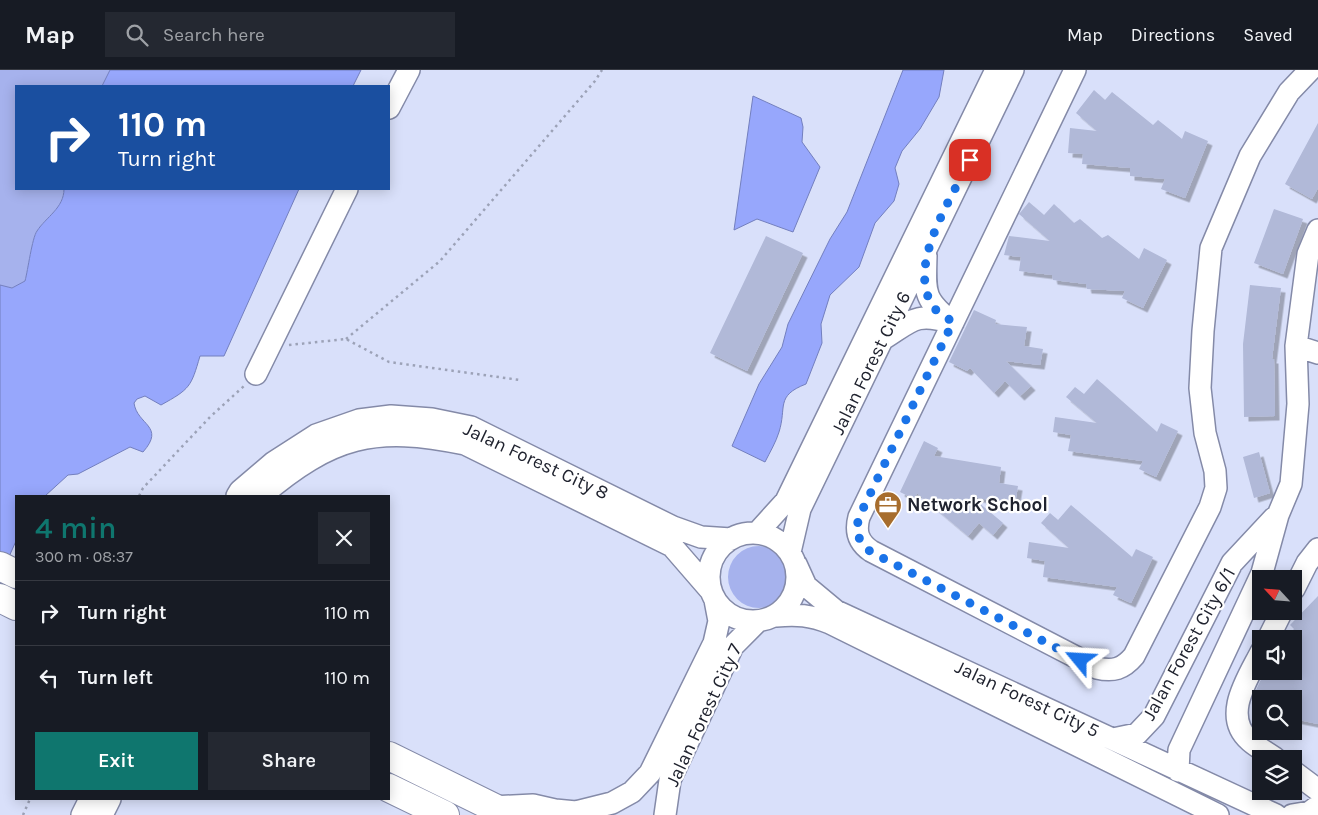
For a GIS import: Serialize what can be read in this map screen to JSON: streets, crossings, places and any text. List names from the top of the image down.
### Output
{
  "streets": {
    "street": [
      "Jalan Forest City 6",
      "Jalan Forest City 8",
      "Jalan Forest City 6/1",
      "Jalan Forest City 5",
      "Jalan Forest City 7"
    ]
  },
  "crossings": [
    ["Jalan Forest City 6", "Jalan Forest City 8"],
    ["Jalan Forest City 6", "Jalan Forest City 5"],
    ["Jalan Forest City 6", "Jalan Forest City 7"],
    ["Jalan Forest City 8", "Jalan Forest City 5"],
    ["Jalan Forest City 8", "Jalan Forest City 7"],
    ["Jalan Forest City 6/1", "Jalan Forest City 5"],
    ["Jalan Forest City 5", "Jalan Forest City 7"]
  ],
  "places": {
    "office": ["Network School"]
  },
  "north": "top left",
  "page": {
    "header": "Map",
    "search": "Search here",
    "nav": ["Map", "Directions", "Saved"],
    "turn": ["110 m", "Turn right"],
    "heading": ["4 min", "300 m · 08:37"],
    "list": [
      {
        "name": "Turn right",
        "value": "110 m"
      },
      {
        "name": "Turn left",
        "value": "110 m"
      }
    ],
    "buttons": ["Exit", "Share"]
  }
}
